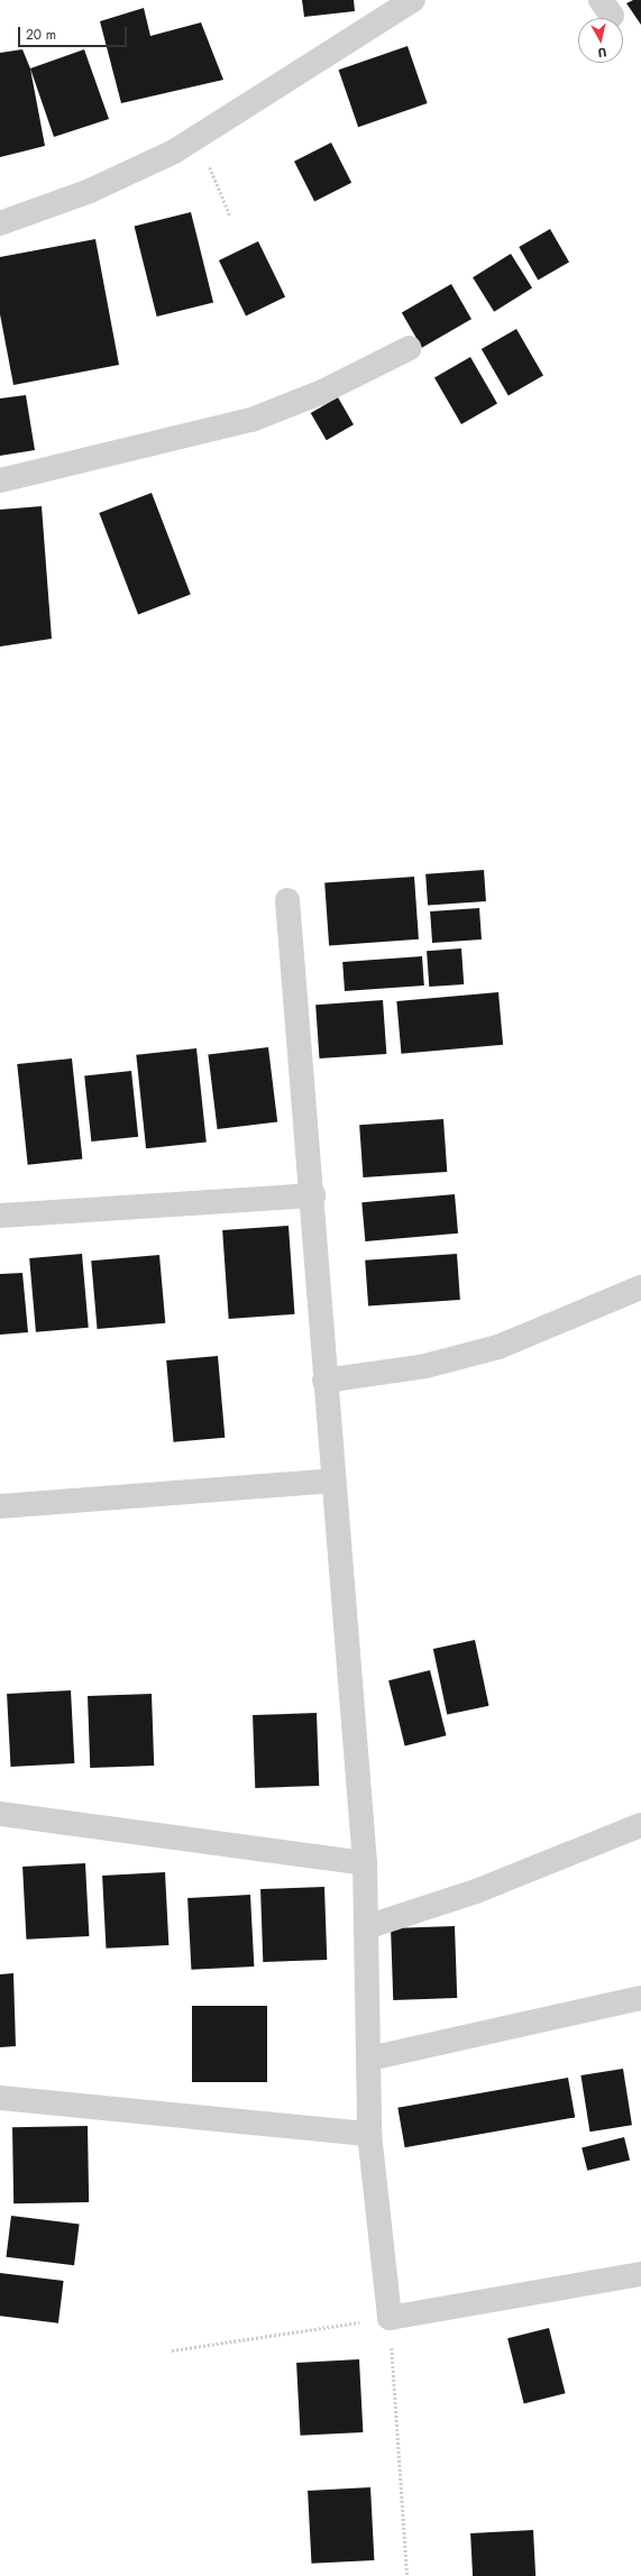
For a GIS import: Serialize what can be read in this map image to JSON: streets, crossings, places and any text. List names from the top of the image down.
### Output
{
  "scale_bar": "20 m",
  "north": "bottom"
}
